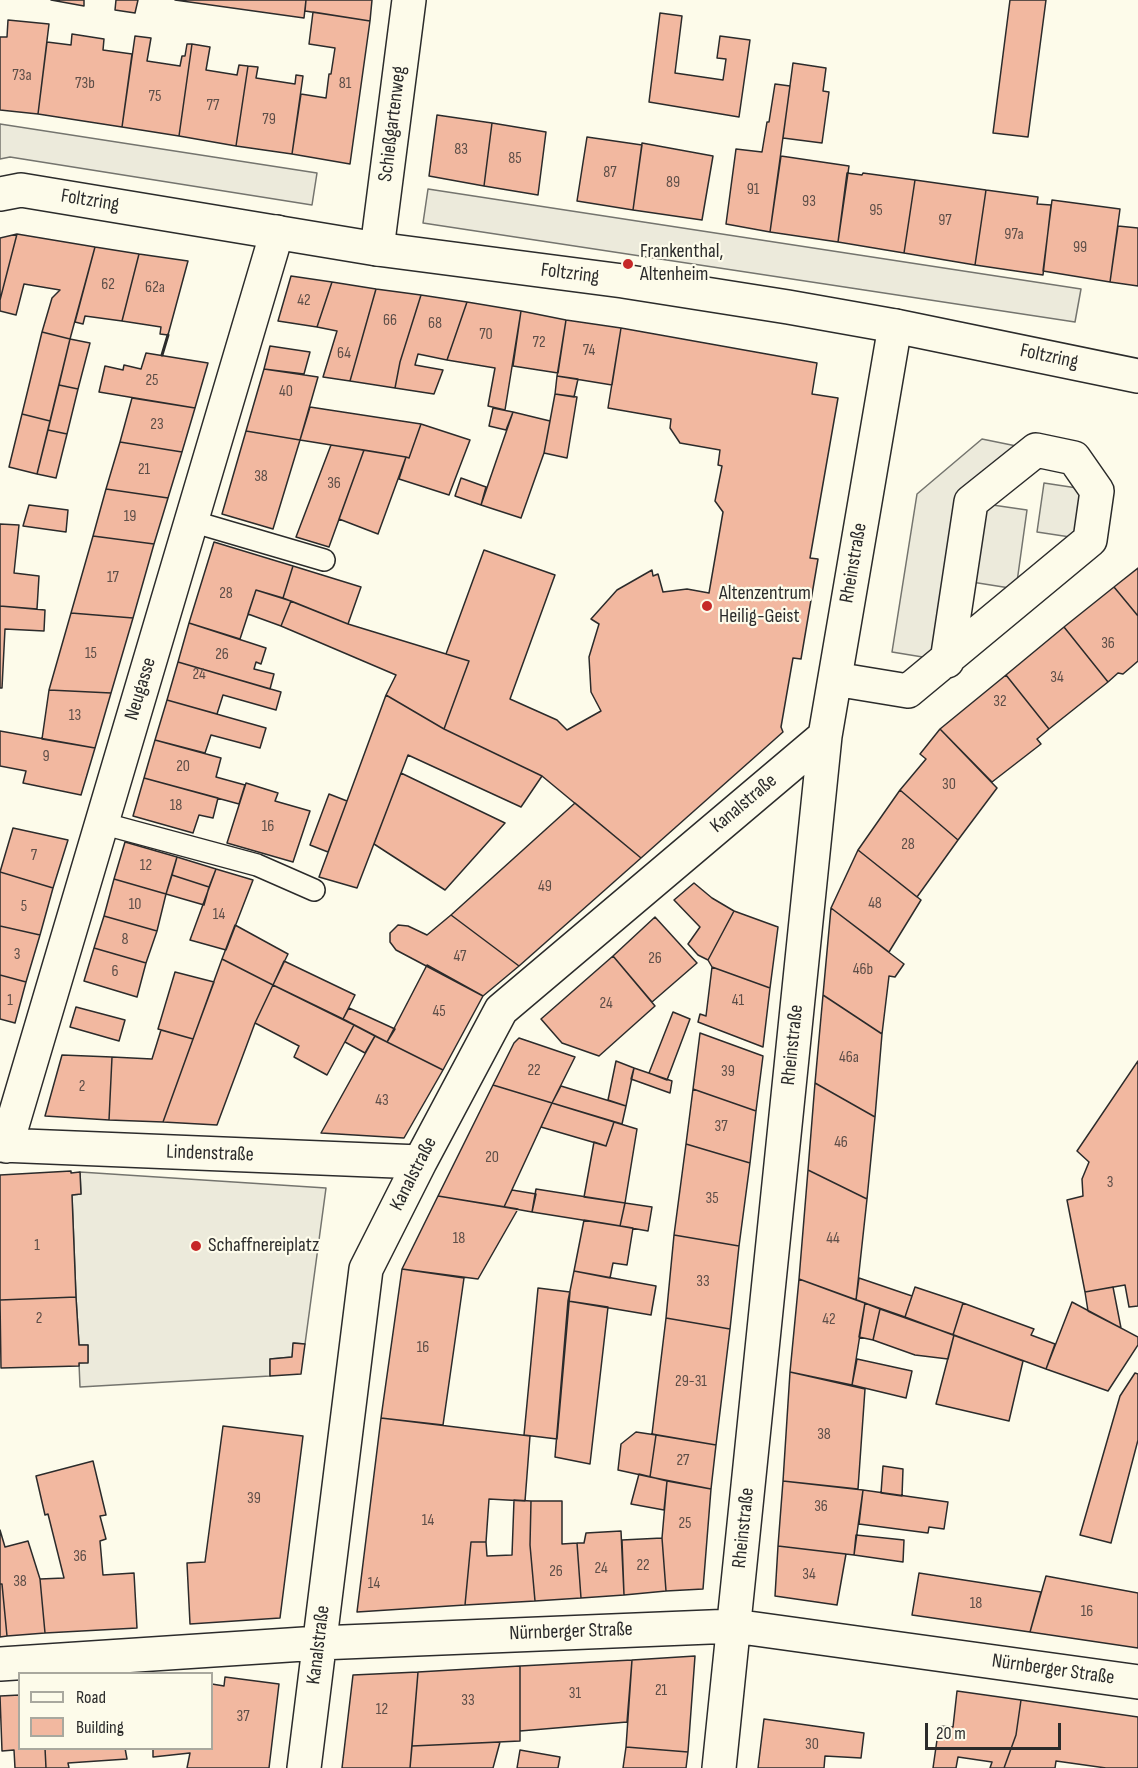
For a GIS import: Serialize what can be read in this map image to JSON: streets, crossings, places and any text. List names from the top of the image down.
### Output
{
  "streets": {
    "street": [
      "Schießgartenweg",
      "Foltzring",
      "Rheinstraße",
      "Neugasse",
      "Kanalstraße",
      "Lindenstraße",
      "Nürnberger Straße"
    ]
  },
  "crossings": [
    ["Schießgartenweg", "Foltzring"],
    ["Foltzring", "Rheinstraße"],
    ["Foltzring", "Neugasse"],
    ["Rheinstraße", "Kanalstraße"],
    ["Rheinstraße", "Nürnberger Straße"],
    ["Neugasse", "Lindenstraße"],
    ["Kanalstraße", "Lindenstraße"],
    ["Kanalstraße", "Nürnberger Straße"]
  ],
  "places": ["Frankenthal, Altenheim", "Altenzentrum Heilig-Geist", "Schaffnereiplatz"],
  "house_numbers": [
    "73a",
    "73b",
    "81",
    "75",
    "77",
    "79",
    "83",
    "85",
    "87",
    "89",
    "91",
    "93",
    "95",
    "97",
    "97a",
    "99",
    "62",
    "62a",
    "42",
    "66",
    "68",
    "70",
    "72",
    "74",
    "64",
    "25",
    "40",
    "23",
    "21",
    "38",
    "36",
    "19",
    "17",
    "28",
    "36",
    "15",
    "26",
    "24",
    "34",
    "32",
    "13",
    "9",
    "20",
    "30",
    "18",
    "16",
    "28",
    "7",
    "12",
    "49",
    "48",
    "10",
    "5",
    "14",
    "8",
    "3",
    "47",
    "26",
    "46b",
    "6",
    "1",
    "41",
    "24",
    "45",
    "46a",
    "22",
    "39",
    "2",
    "43",
    "37",
    "46",
    "20",
    "3",
    "35",
    "18",
    "44",
    "1",
    "33",
    "2",
    "42",
    "16",
    "29-31",
    "38",
    "27",
    "39",
    "36",
    "14",
    "25",
    "36",
    "22",
    "24",
    "26",
    "34",
    "38",
    "14",
    "18",
    "16",
    "21",
    "31",
    "33",
    "12",
    "37",
    "30"
  ],
  "legend": ["Road", "Building"],
  "scale_bar": "20 m"
}
